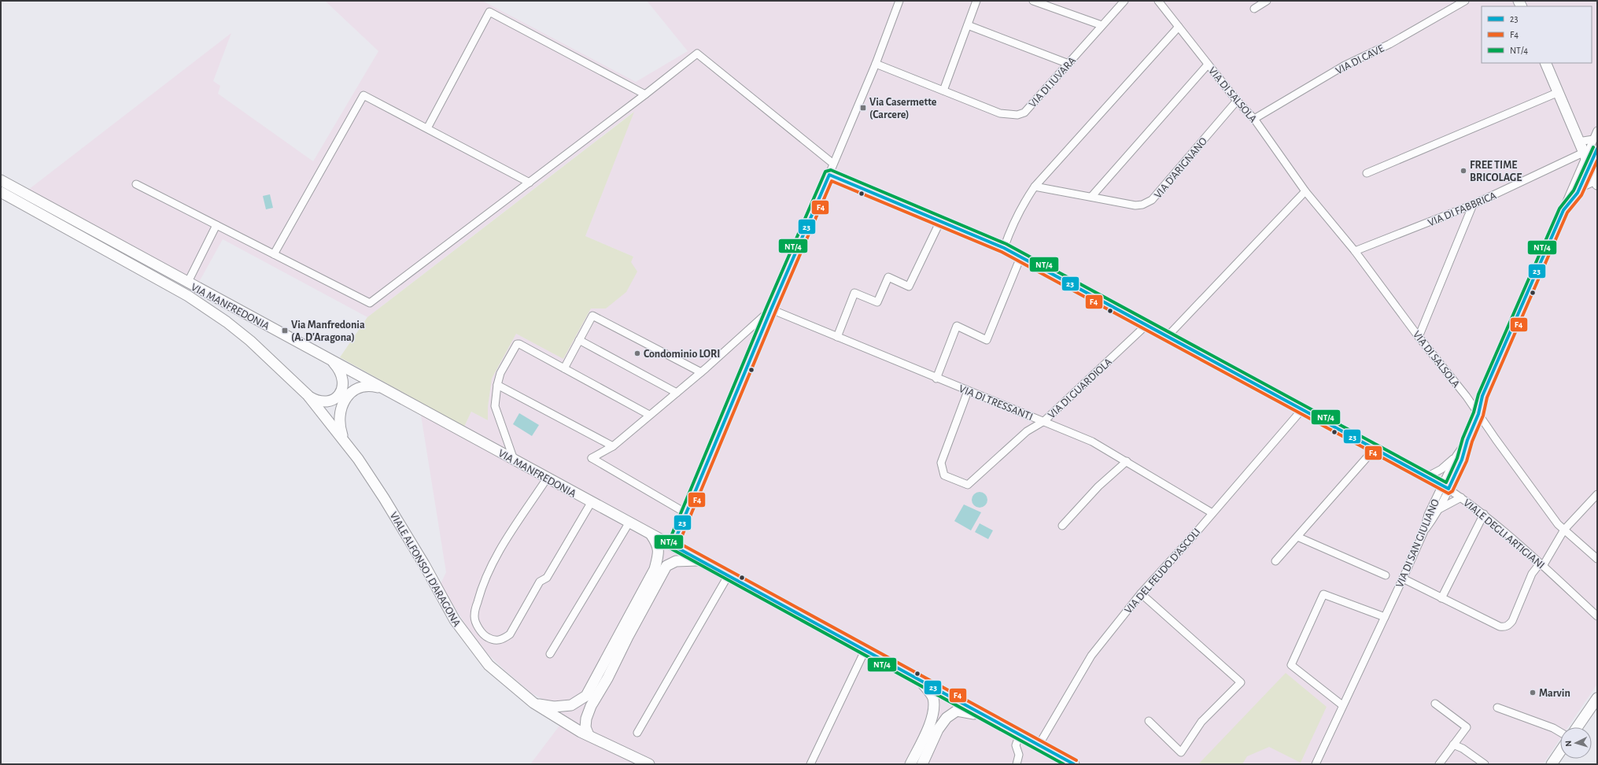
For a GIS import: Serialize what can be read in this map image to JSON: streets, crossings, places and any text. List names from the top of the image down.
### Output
{
  "streets": {
    "main road": ["VIA MANFREDONIA", "VIALE ALFONSO I D'ARAGONA"],
    "street": [
      "VIA DI CAVE",
      "VIA DI IUVARA",
      "VIA DI SALSOLA",
      "VIA D'ARIGNANO",
      "VIA DI FABBRICA",
      "VIA DI GUARDIOLA",
      "VIA DI TRESSANTI",
      "VIALE DEGLI ARTIGIANI",
      "VIA DI SAN GIULIANO",
      "VIA DEL FEUDO D'ASCOLI"
    ]
  },
  "crossings": [
    ["VIA DI CAVE", "VIA DI SALSOLA"],
    ["VIA DI SALSOLA", "VIA D'ARIGNANO"],
    ["VIA DI SALSOLA", "VIA DI FABBRICA"],
    ["VIA DI SALSOLA", "VIA DI SAN GIULIANO"],
    ["VIA DI FABBRICA", "VIA DI SAN GIULIANO"],
    ["VIA MANFREDONIA", "VIALE ALFONSO I D'ARAGONA"],
    ["VIA MANFREDONIA", "VIA DEL FEUDO D'ASCOLI"],
    ["VIA DI GUARDIOLA", "VIA DI TRESSANTI"],
    ["VIA DI GUARDIOLA", "VIALE DEGLI ARTIGIANI"],
    ["VIA DI TRESSANTI", "VIA DEL FEUDO D'ASCOLI"],
    ["VIALE DEGLI ARTIGIANI", "VIA DI SAN GIULIANO"],
    ["VIALE DEGLI ARTIGIANI", "VIA DEL FEUDO D'ASCOLI"]
  ],
  "places": {
    "transit": ["Via Casermette (Carcere)", "Via Manfredonia (A. D'Aragona)"],
    "other": ["FREE TIME BRICOLAGE", "Condominio LORI", "Marvin"]
  },
  "lines": ["transit line NT/4", "transit line 23", "transit line F4"],
  "legend": ["23", "F4", "NT/4"],
  "north": "left"
}
